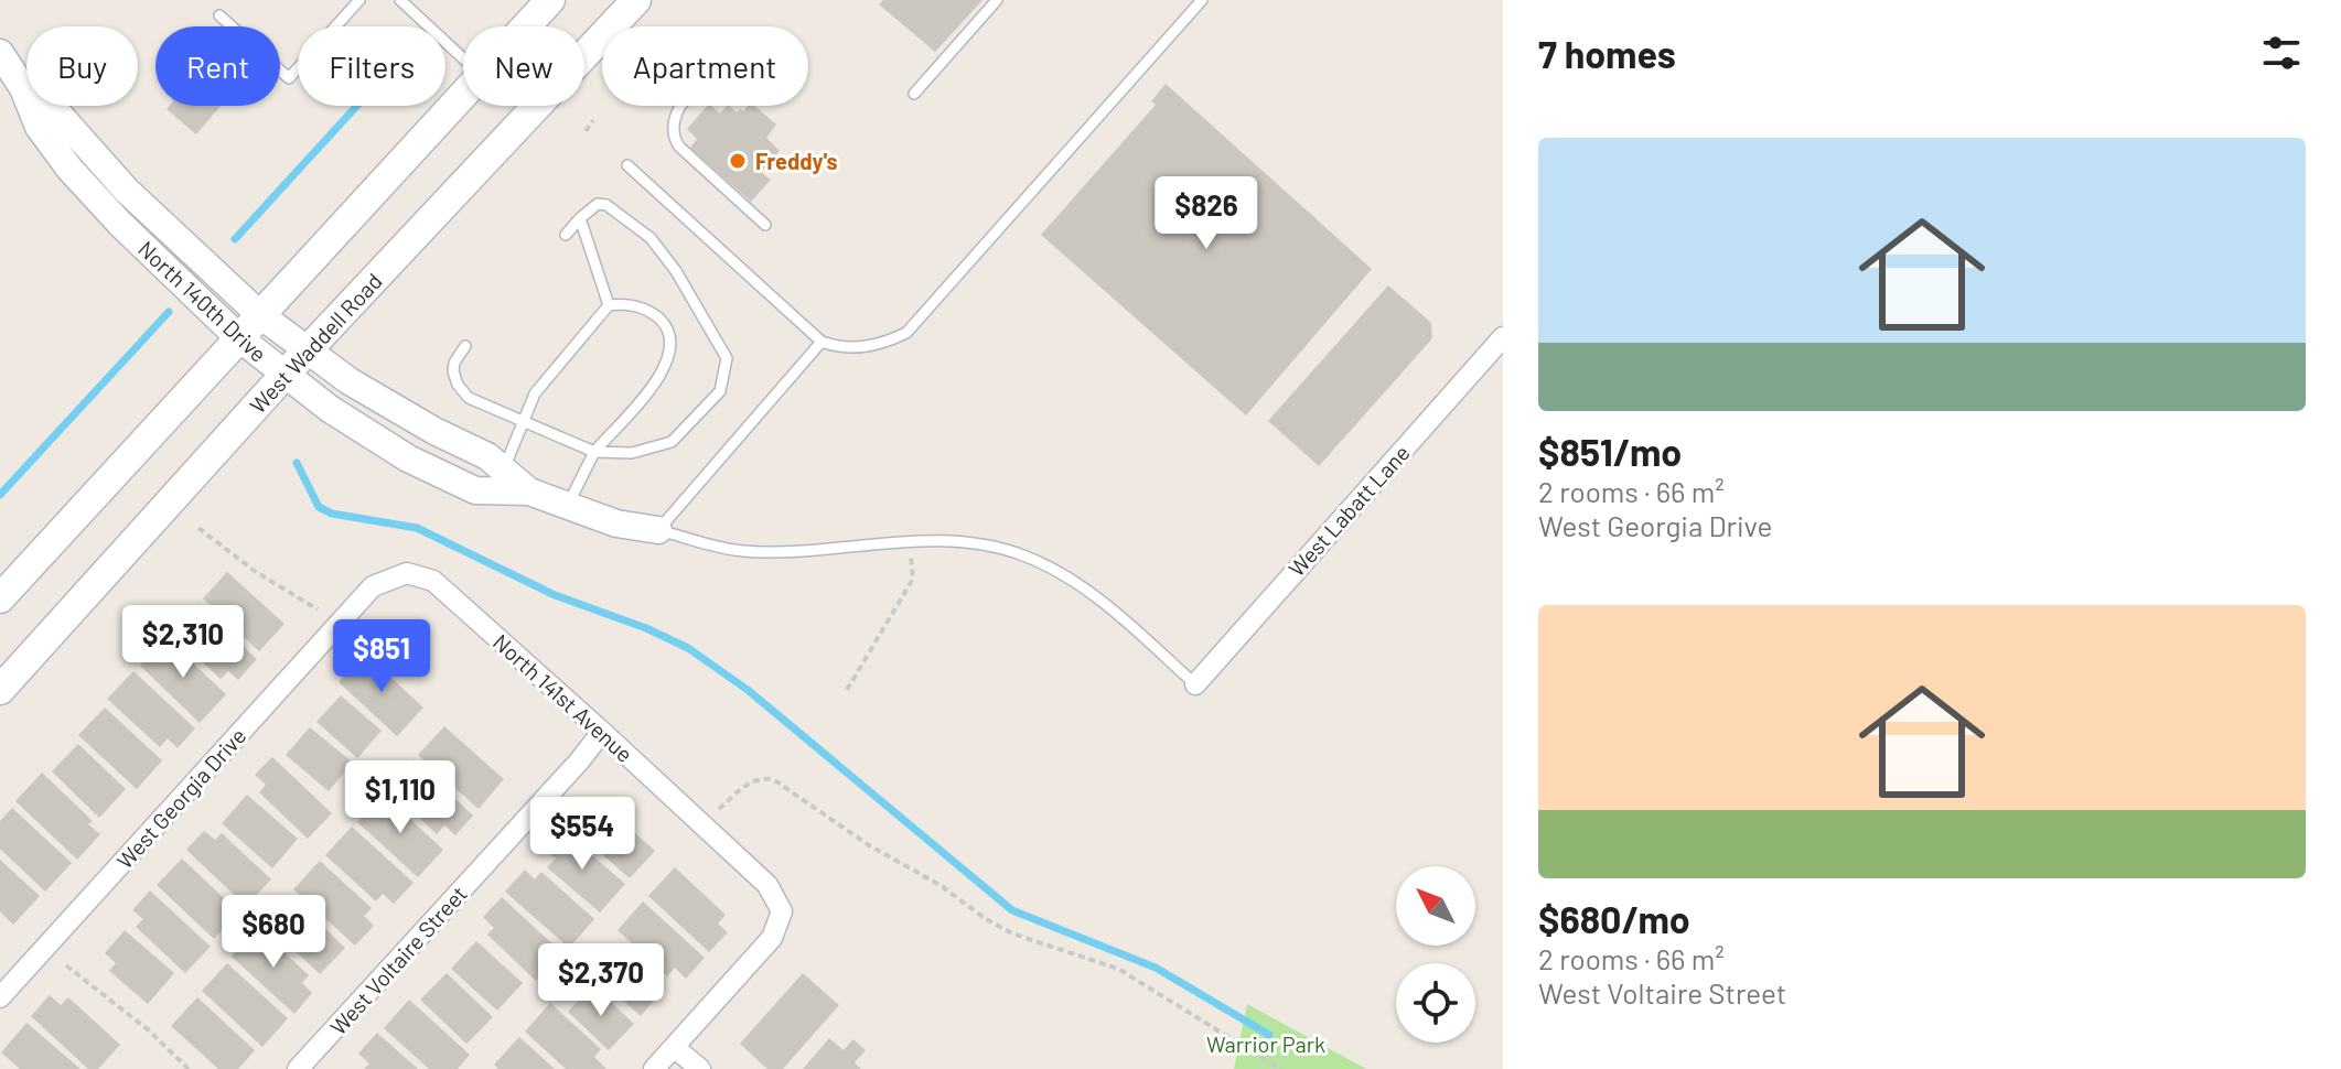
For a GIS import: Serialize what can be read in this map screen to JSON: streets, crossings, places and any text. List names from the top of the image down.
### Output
{
  "streets": {
    "main road": ["West Waddell Road"],
    "street": [
      "North 140th Drive",
      "West Labatt Lane",
      "North 141st Avenue",
      "West Georgia Drive",
      "West Voltaire Street"
    ]
  },
  "crossings": [
    ["North 140th Drive", "West Waddell Road"],
    ["North 141st Avenue", "West Georgia Drive"],
    ["North 141st Avenue", "West Voltaire Street"]
  ],
  "parks": ["Warrior Park"],
  "places": ["Freddy's"],
  "north": "top left",
  "page": {
    "heading": "7 homes",
    "chip": [
      "Buy",
      "Rent",
      "Filters",
      "New",
      "Apartment"
    ],
    "list": [
      {
        "name": "$851/mo",
        "note": "2 rooms · 66 m² · West Georgia Drive"
      },
      {
        "name": "$680/mo",
        "note": "2 rooms · 66 m² · West Voltaire Street"
      }
    ],
    "price": [
      "$826",
      "$2,310",
      "$851",
      "$1,110",
      "$554",
      "$680",
      "$2,370"
    ]
  }
}
